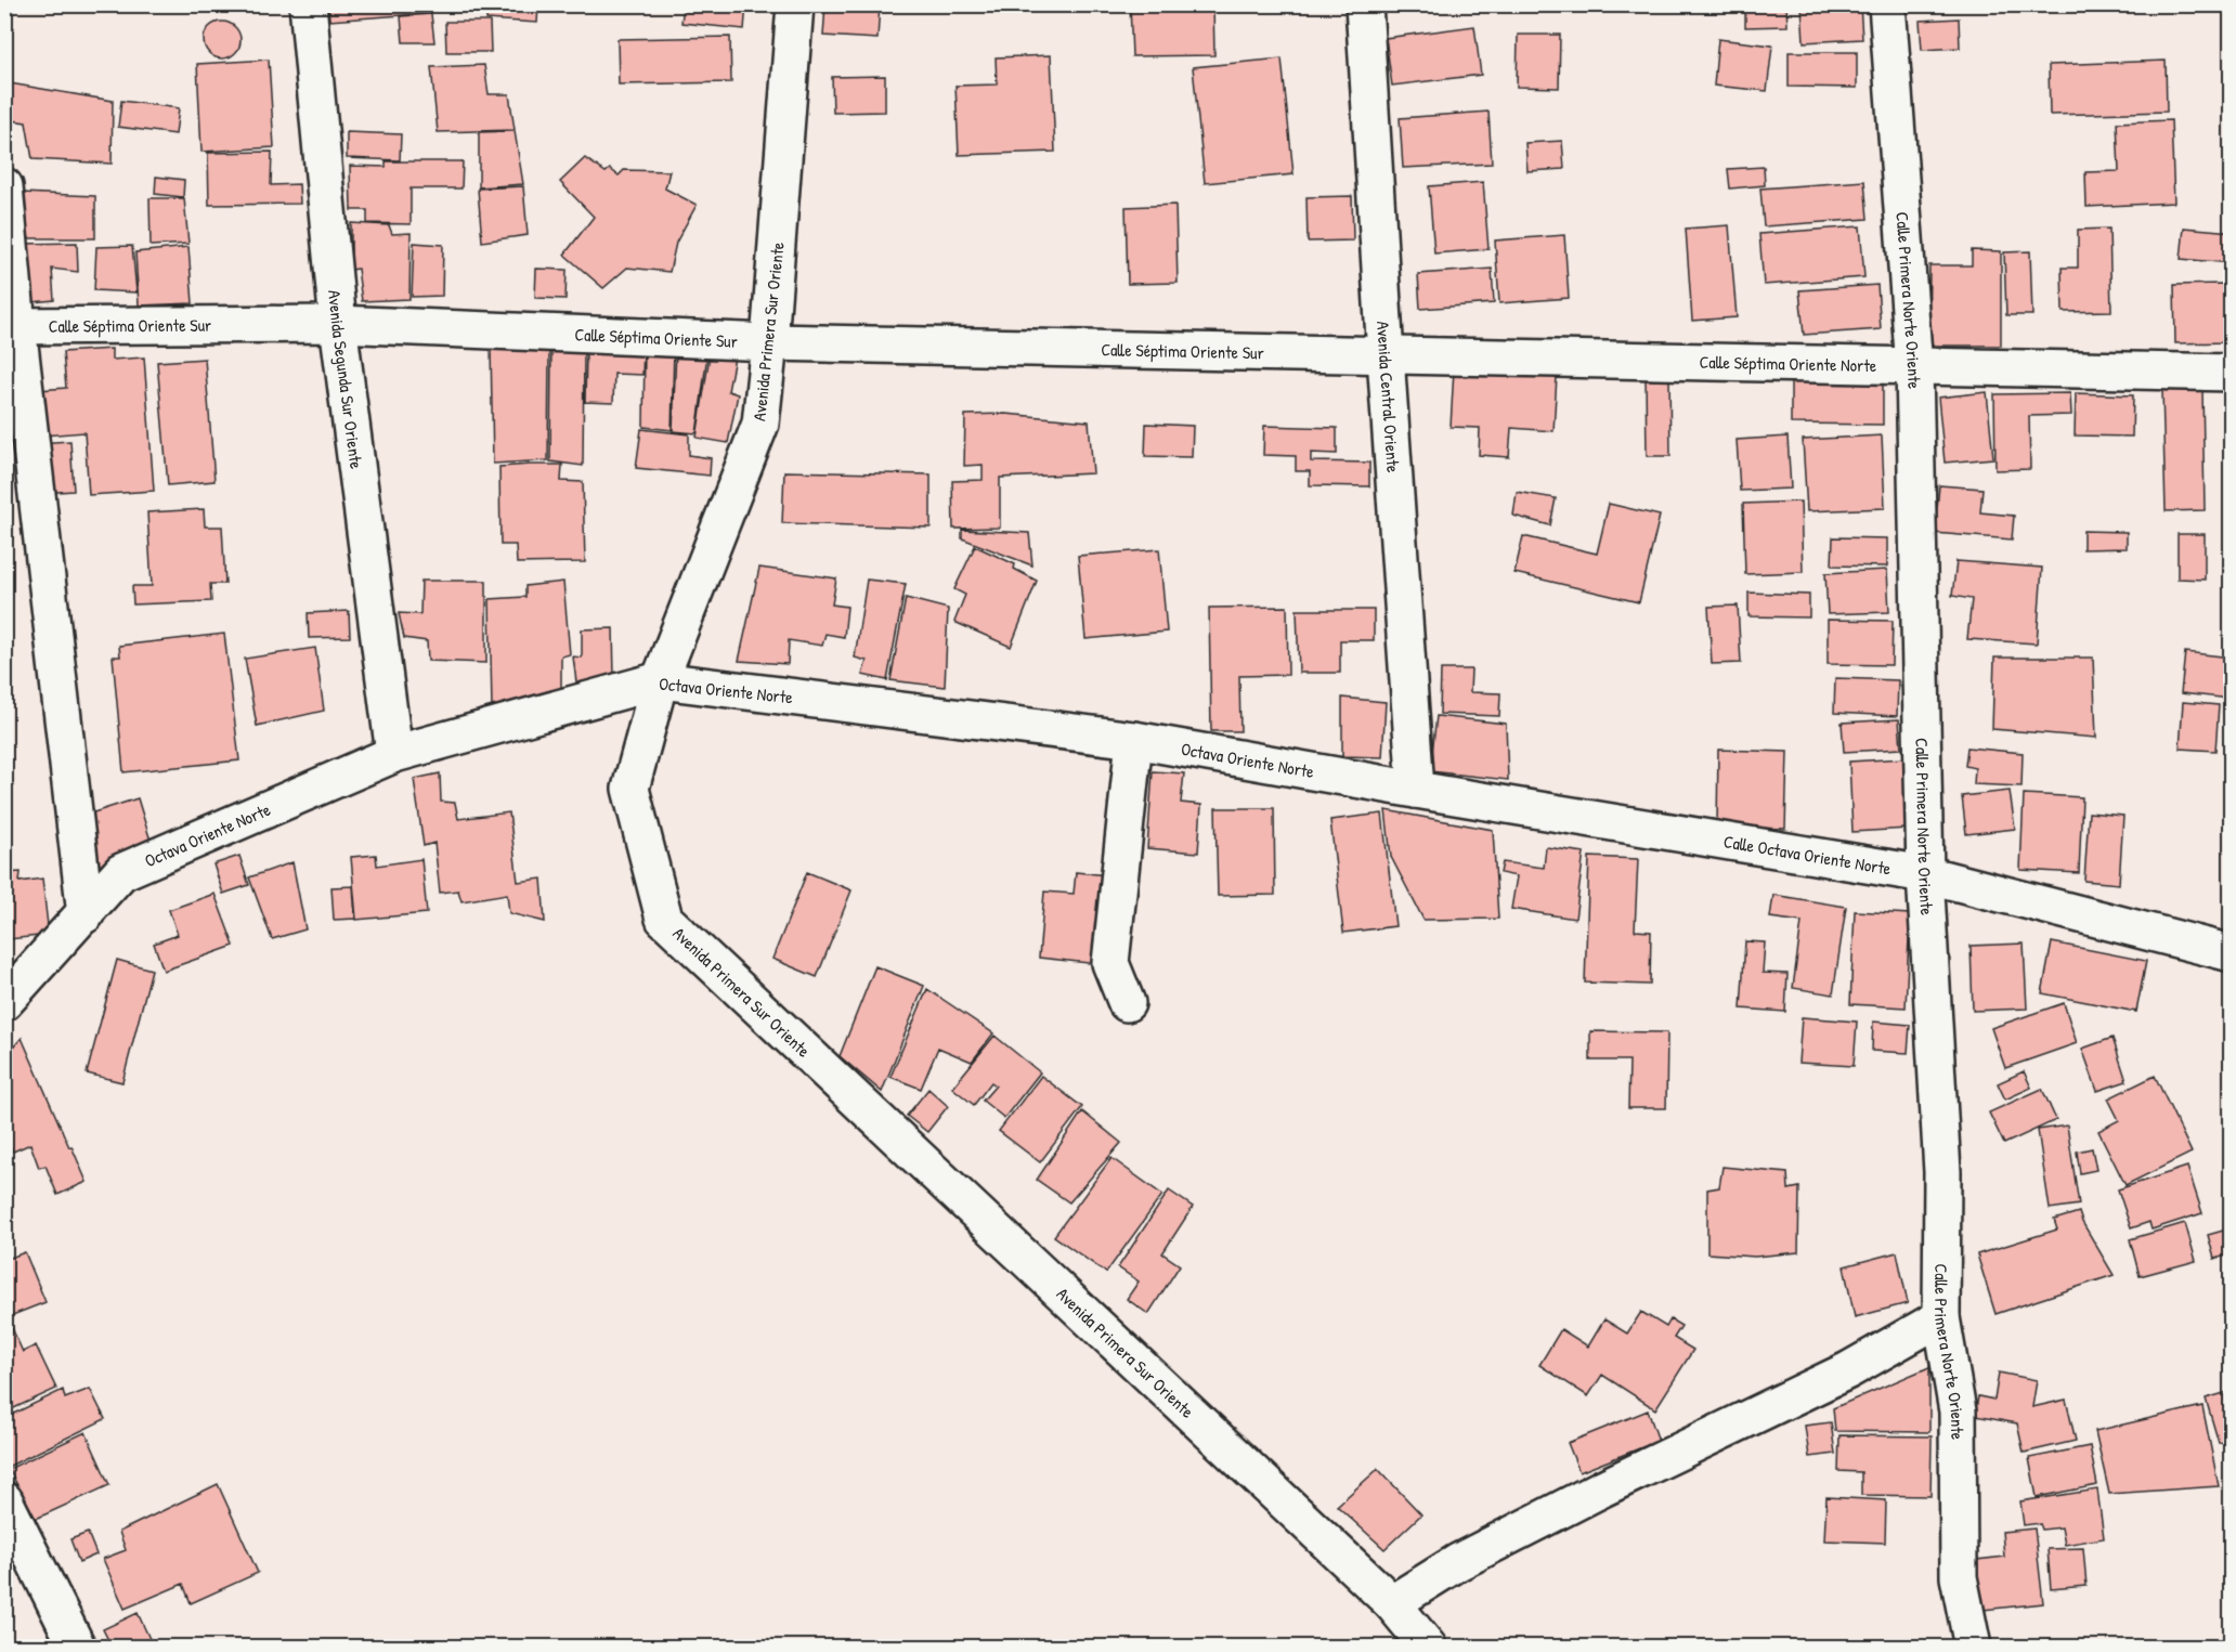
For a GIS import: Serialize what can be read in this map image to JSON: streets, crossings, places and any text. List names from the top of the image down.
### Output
{
  "streets": {
    "street": [
      "Calle Primera Norte Oriente",
      "Calle Séptima Oriente Sur",
      "Avenida Primera Sur Oriente",
      "Calle Séptima Oriente Norte",
      "Avenida Segunda Sur Oriente",
      "Avenida Central Oriente",
      "Octava Oriente Norte",
      "Calle Octava Oriente Norte"
    ]
  },
  "crossings": [
    ["Calle Primera Norte Oriente", "Calle Séptima Oriente Norte"],
    ["Calle Primera Norte Oriente", "Calle Octava Oriente Norte"],
    ["Calle Séptima Oriente Sur", "Avenida Primera Sur Oriente"],
    ["Calle Séptima Oriente Sur", "Calle Séptima Oriente Norte"],
    ["Calle Séptima Oriente Sur", "Avenida Segunda Sur Oriente"],
    ["Calle Séptima Oriente Sur", "Avenida Central Oriente"],
    ["Avenida Primera Sur Oriente", "Octava Oriente Norte"],
    ["Calle Séptima Oriente Norte", "Avenida Central Oriente"],
    ["Avenida Segunda Sur Oriente", "Octava Oriente Norte"],
    ["Avenida Central Oriente", "Octava Oriente Norte"],
    ["Avenida Central Oriente", "Calle Octava Oriente Norte"],
    ["Octava Oriente Norte", "Calle Octava Oriente Norte"]
  ]
}
